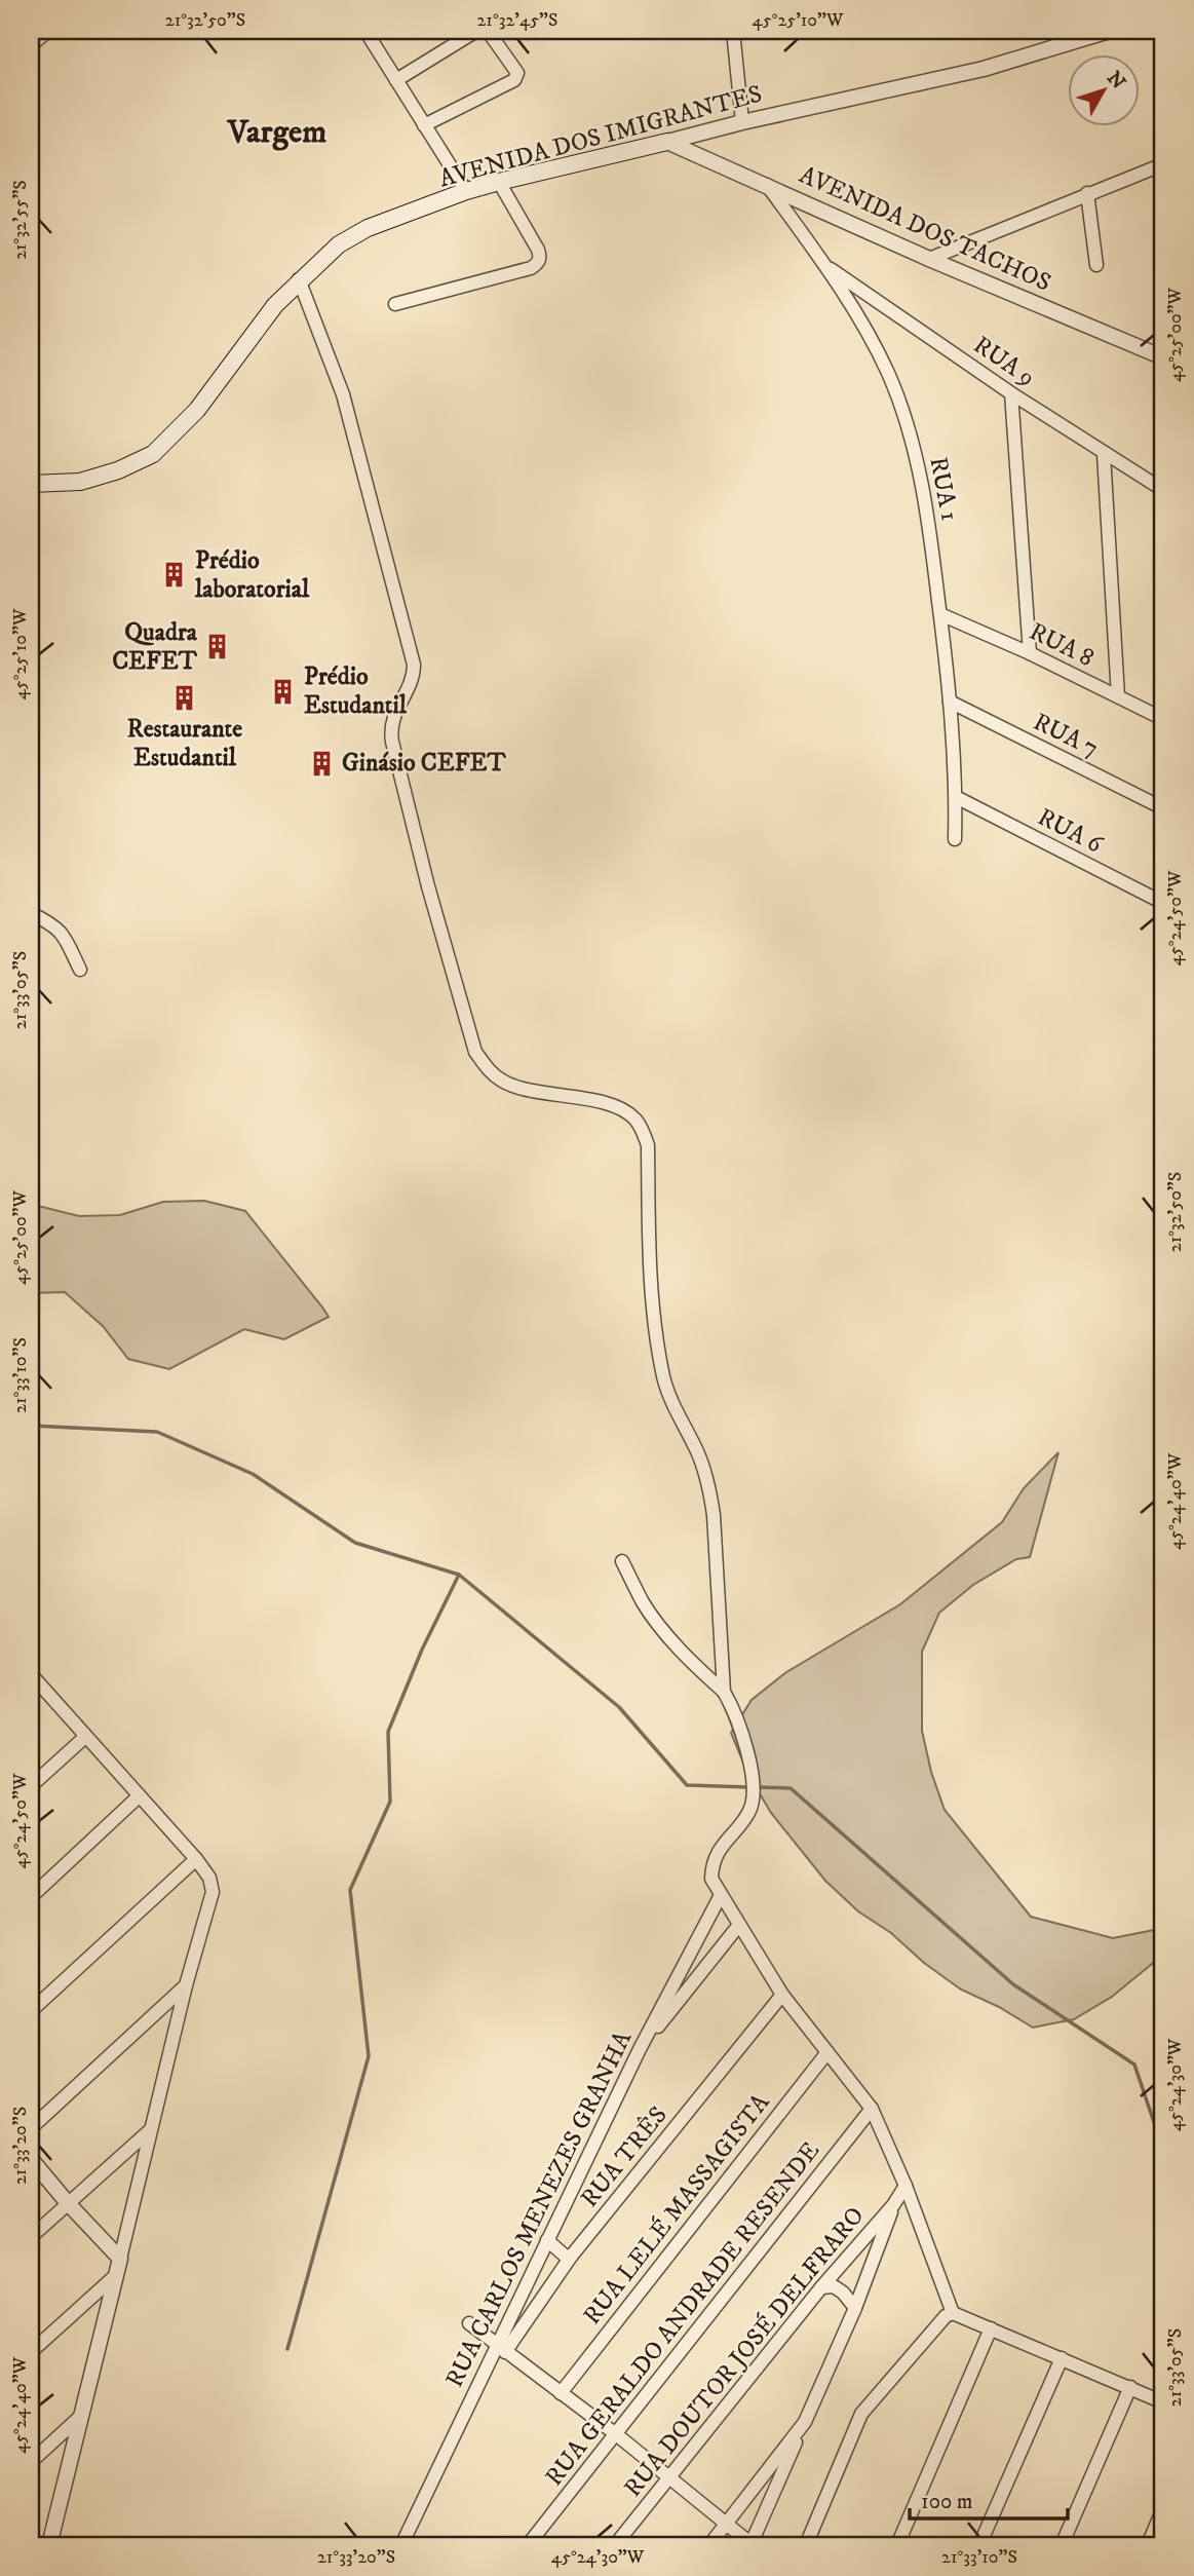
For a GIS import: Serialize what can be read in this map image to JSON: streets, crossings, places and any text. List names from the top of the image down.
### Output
{
  "streets": {
    "main road": ["AVENIDA DOS IMIGRANTES"],
    "street": [
      "AVENIDA DOS TACHOS",
      "RUA 9",
      "RUA 1",
      "RUA 8",
      "RUA 7",
      "RUA 6",
      "RUA TRÊS",
      "RUA CARLOS MENEZES GRANHA",
      "RUA LELÉ MASSAGISTA",
      "RUA GERALDO ANDRADE RESENDE",
      "RUA DOUTOR JOSÉ DELFRARO"
    ]
  },
  "crossings": [
    ["AVENIDA DOS IMIGRANTES", "AVENIDA DOS TACHOS"],
    ["AVENIDA DOS TACHOS", "RUA 1"],
    ["RUA 9", "RUA 1"],
    ["RUA 1", "RUA 8"],
    ["RUA 1", "RUA 7"],
    ["RUA 1", "RUA 6"],
    ["RUA TRÊS", "RUA CARLOS MENEZES GRANHA"]
  ],
  "districts": ["Vargem"],
  "places": {
    "building": [
      "Prédio laboratorial",
      "Quadra CEFET",
      "Prédio Estudantil",
      "Restaurante Estudantil",
      "Ginásio CEFET"
    ]
  },
  "scale_bar": "100 m",
  "north": "top right",
  "coordinates": [
    "21°32'50\"S",
    "21°32'45\"S",
    "45°25'10\"W",
    "21°32'55\"S",
    "45°25'00\"W",
    "45°24'50\"W",
    "21°33'05\"S",
    "21°33'10\"S",
    "45°24'40\"W",
    "45°24'30\"W",
    "21°33'20\"S"
  ]
}
